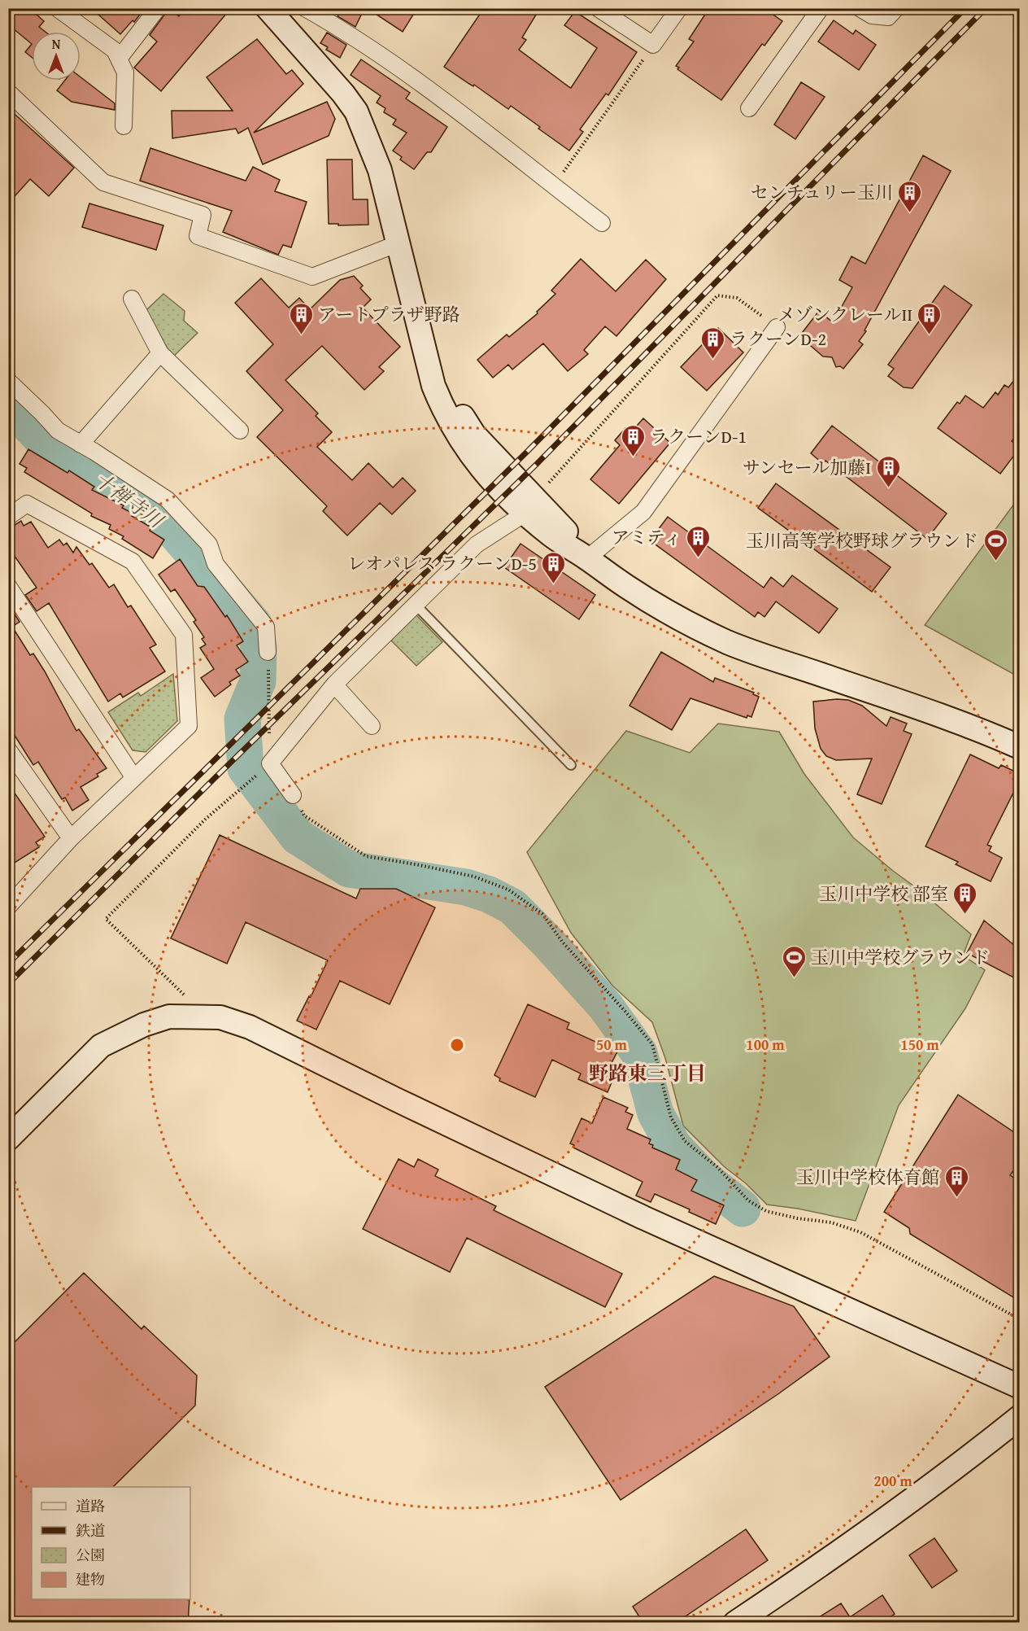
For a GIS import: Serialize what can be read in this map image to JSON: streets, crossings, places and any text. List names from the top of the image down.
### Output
{
  "districts": ["野路東三丁目"],
  "water": ["十禅寺川"],
  "places": {
    "building": [
      "センチュリー玉川",
      "アートプラザ野路",
      "メゾンクレールⅡ",
      "ラクーンD-2",
      "ラクーンD-1",
      "サンセール加藤Ⅰ",
      "アミティ",
      "レオパレス ラクーンD-5",
      "玉川中学校 部室",
      "玉川中学校体育館"
    ],
    "sports": ["玉川高等学校野球グラウンド", "玉川中学校グラウンド"]
  },
  "legend": [
    "道路",
    "鉄道",
    "公園",
    "建物"
  ],
  "north": "top",
  "rings": [
    "50 m",
    "100 m",
    "150 m",
    "200 m"
  ]
}
